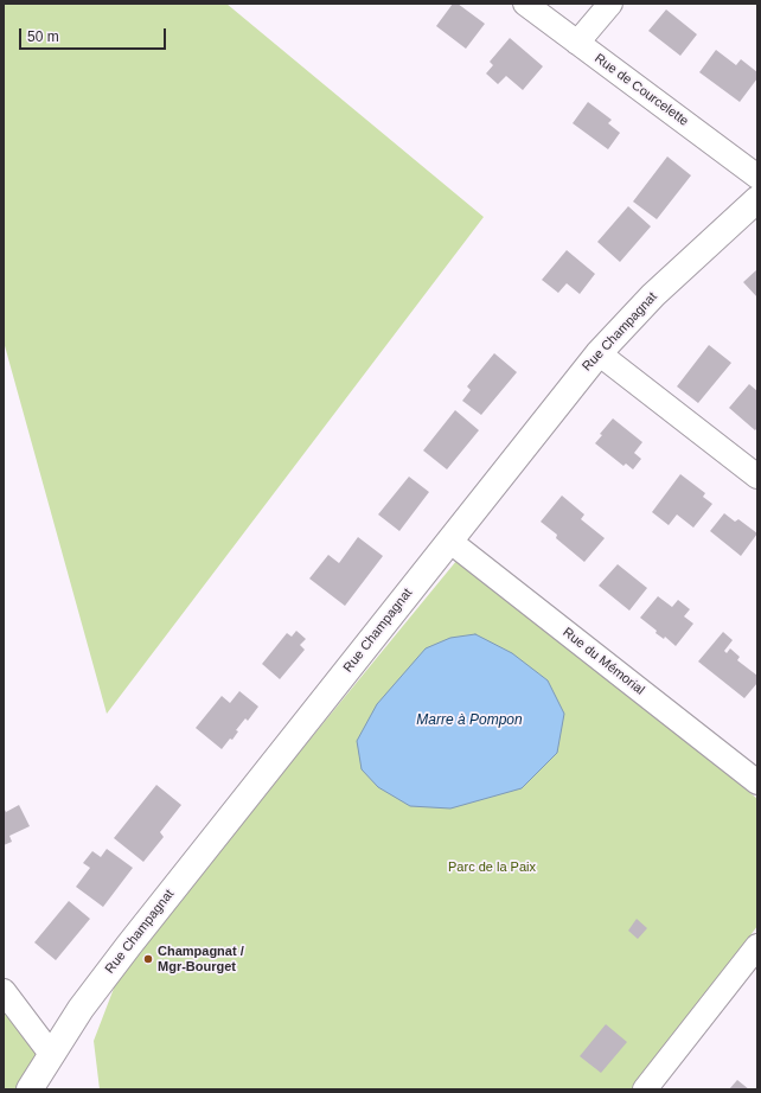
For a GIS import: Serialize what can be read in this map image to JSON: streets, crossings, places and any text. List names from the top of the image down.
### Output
{
  "streets": {
    "street": ["Rue de Courcelette", "Rue Champagnat", "Rue du Mémorial"]
  },
  "crossings": [
    ["Rue Champagnat", "Rue du Mémorial"]
  ],
  "water": ["Marre à Pompon"],
  "parks": ["Parc de la Paix"],
  "places": ["Champagnat / Mgr-Bourget"],
  "scale_bar": "50 m"
}
